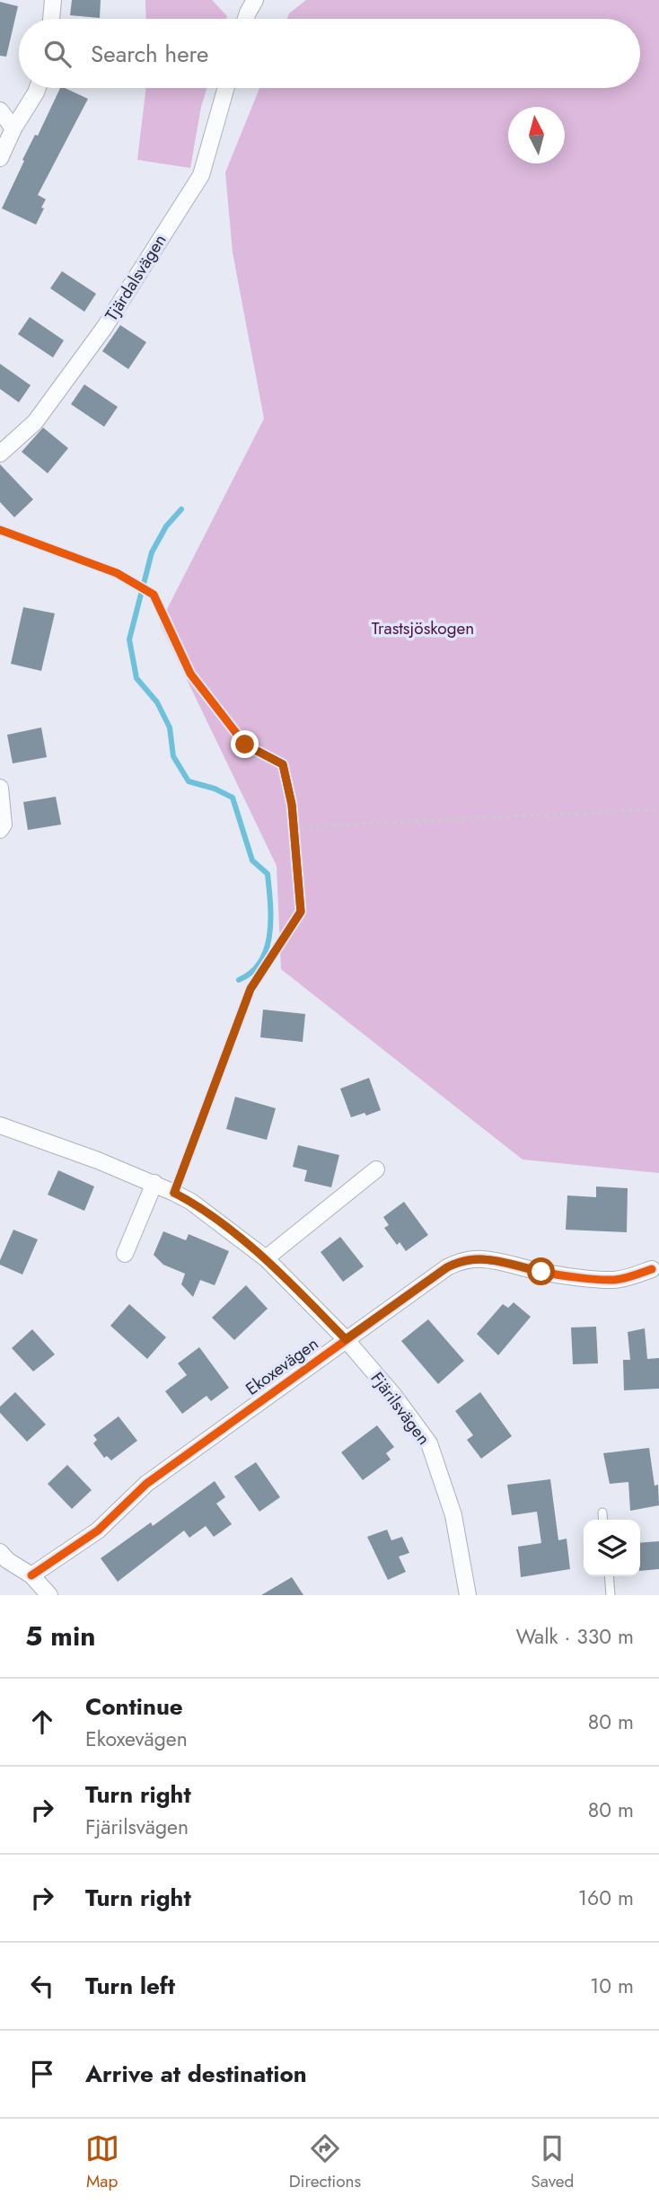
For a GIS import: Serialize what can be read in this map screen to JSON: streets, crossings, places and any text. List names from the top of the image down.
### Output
{
  "streets": {
    "street": ["Tjärdalsvägen", "Ekoxevägen", "Fjärilsvägen"]
  },
  "crossings": [
    ["Ekoxevägen", "Fjärilsvägen"]
  ],
  "parks": ["Trastsjöskogen"],
  "north": "top",
  "page": {
    "search": "Search here",
    "heading": ["5 min", "Walk · 330 m"],
    "list": [
      ["Continue", "Ekoxevägen", "80 m"],
      ["Turn right", "Fjärilsvägen", "80 m"],
      ["Turn right", "160 m"],
      ["Turn left", "10 m"],
      "Arrive at destination"
    ],
    "nav": ["Map", "Directions", "Saved"]
  }
}
